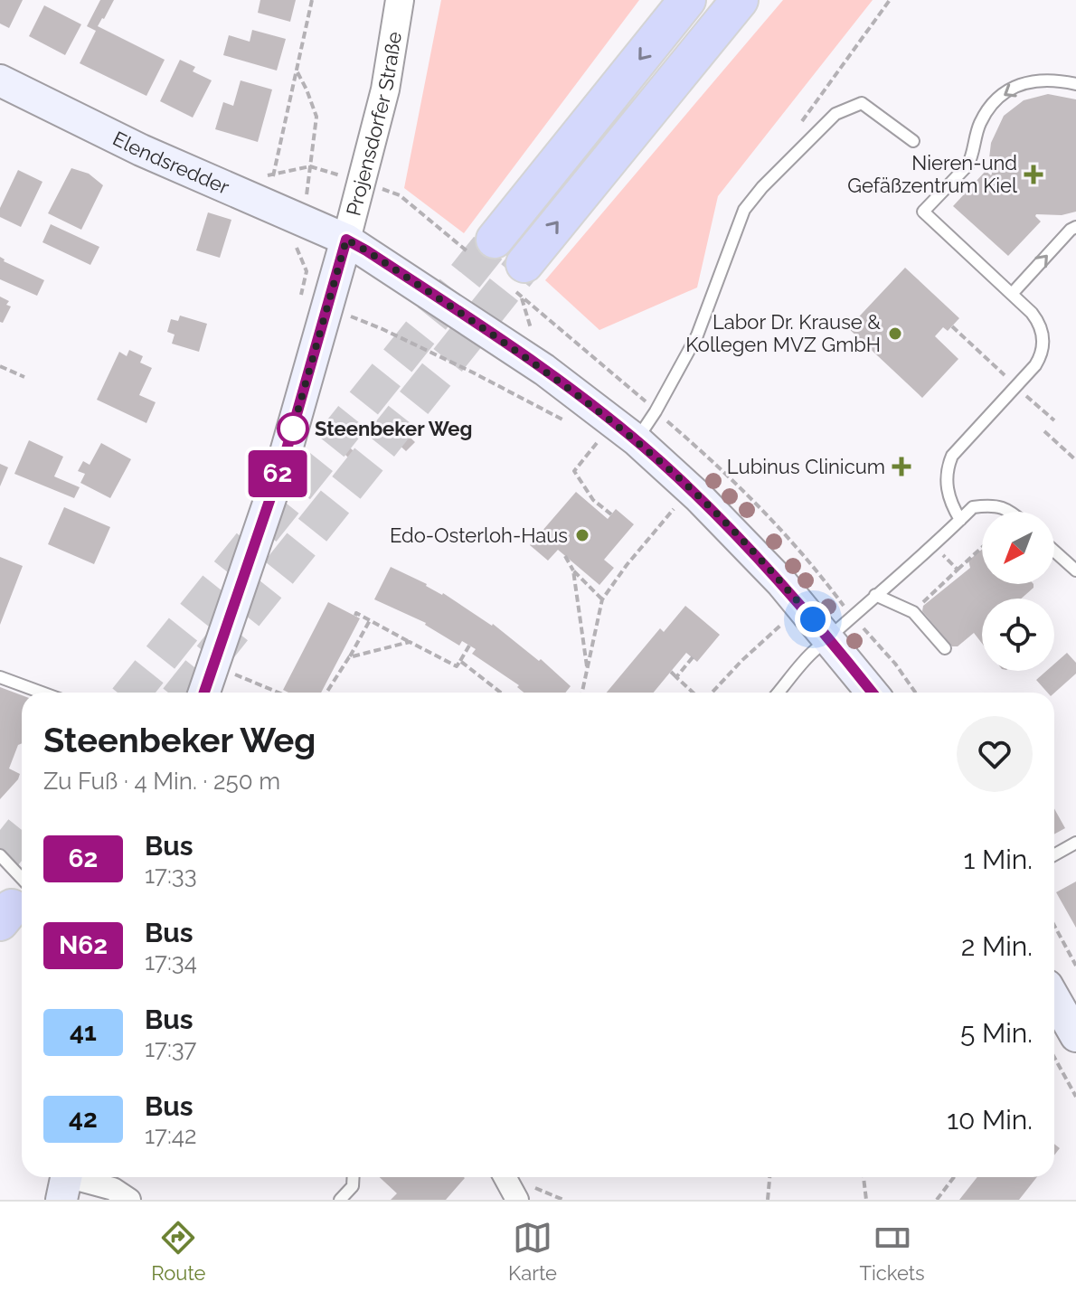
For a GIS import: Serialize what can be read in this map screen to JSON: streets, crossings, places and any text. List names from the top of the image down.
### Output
{
  "streets": {
    "main road": ["Projensdorfer Straße", "Elendsredder"]
  },
  "crossings": [
    ["Projensdorfer Straße", "Elendsredder"]
  ],
  "places": {
    "health": ["Nieren-und Gefäßzentrum Kiel", "Lubinus Clinicum"],
    "other": ["Labor Dr. Krause & Kollegen MVZ GmbH", "Steenbeker Weg", "Edo-Osterloh-Haus"]
  },
  "lines": ["bus line 62"],
  "north": "bottom left",
  "page": {
    "on_map": "62",
    "heading": ["Steenbeker Weg", "Zu Fuß · 4 Min. · 250 m"],
    "list": [
      {
        "mark": "62",
        "name": "Bus",
        "note": "17:33",
        "value": "1 Min."
      },
      {
        "mark": "N62",
        "name": "Bus",
        "note": "17:34",
        "value": "2 Min."
      },
      {
        "mark": "41",
        "name": "Bus",
        "note": "17:37",
        "value": "5 Min."
      },
      {
        "mark": "42",
        "name": "Bus",
        "note": "17:42",
        "value": "10 Min."
      }
    ],
    "tabs": ["Route", "Karte", "Tickets"]
  }
}
